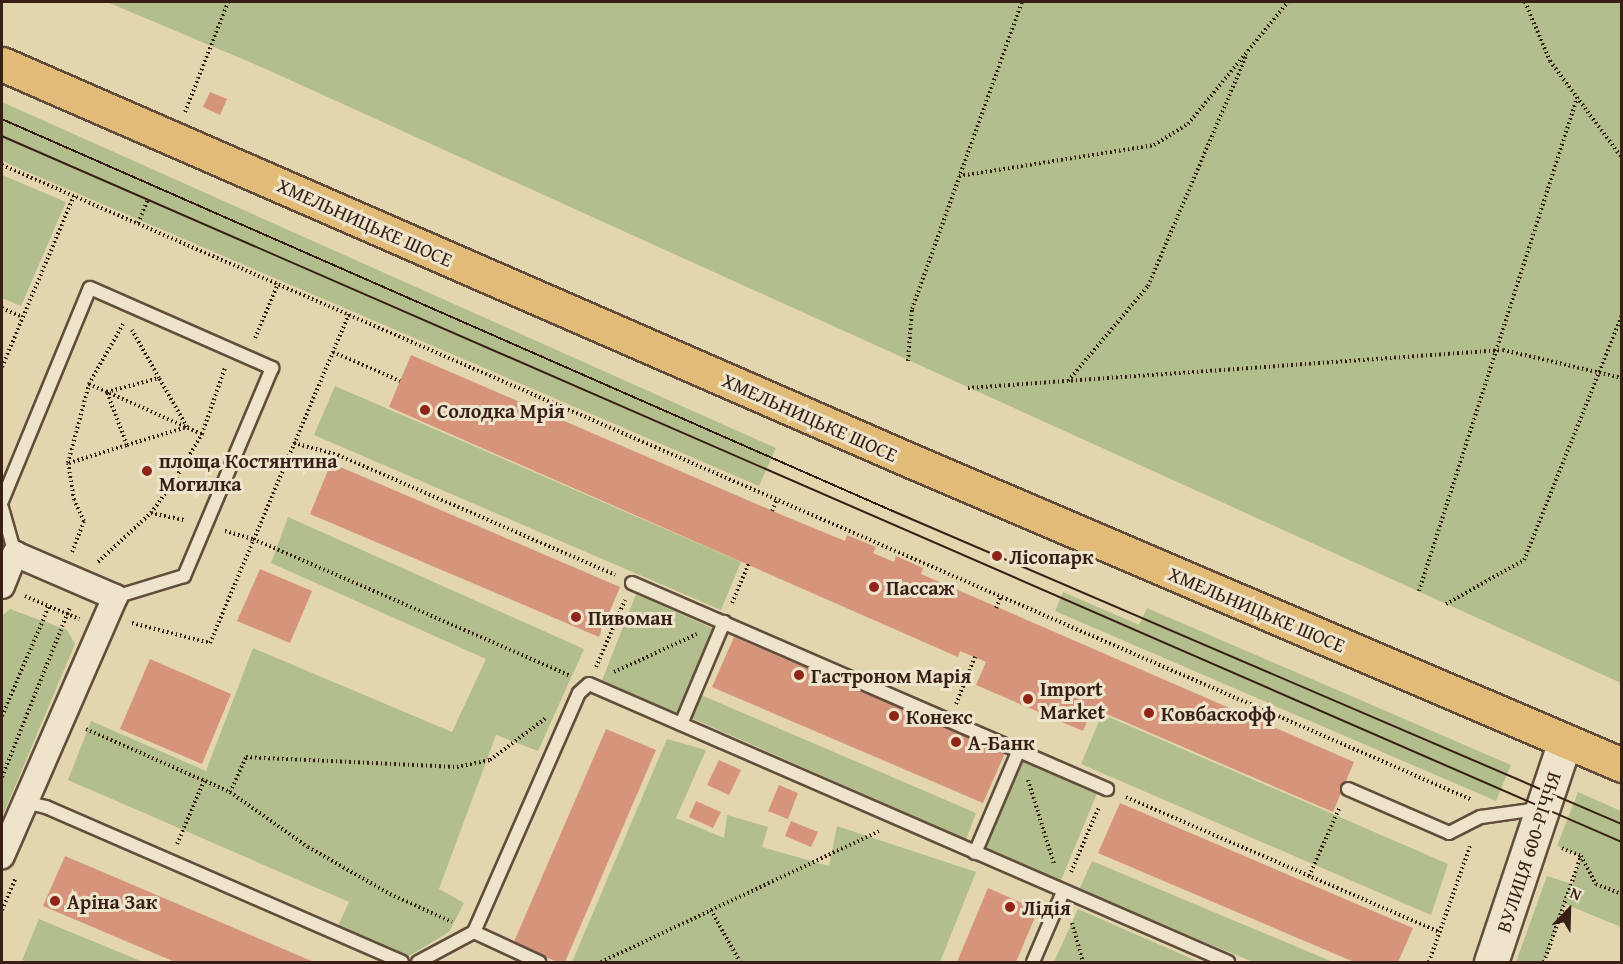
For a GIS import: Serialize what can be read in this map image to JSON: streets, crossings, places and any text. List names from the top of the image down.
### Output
{
  "streets": {
    "main road": ["ХМЕЛЬНИЦЬКЕ ШОСЕ", "ВУЛИЦЯ 600-РІЧЧЯ"]
  },
  "crossings": [
    ["ХМЕЛЬНИЦЬКЕ ШОСЕ", "ВУЛИЦЯ 600-РІЧЧЯ"]
  ],
  "places": [
    "Солодка Мрія",
    "площа Костянтина Могилка",
    "Лісопарк",
    "Пассаж",
    "Пивоман",
    "Гастроном Марія",
    "Import Market",
    "Ковбаскофф",
    "Конекс",
    "А-Банк",
    "Аріна Зак",
    "Лідія"
  ],
  "north": "top right"
}
